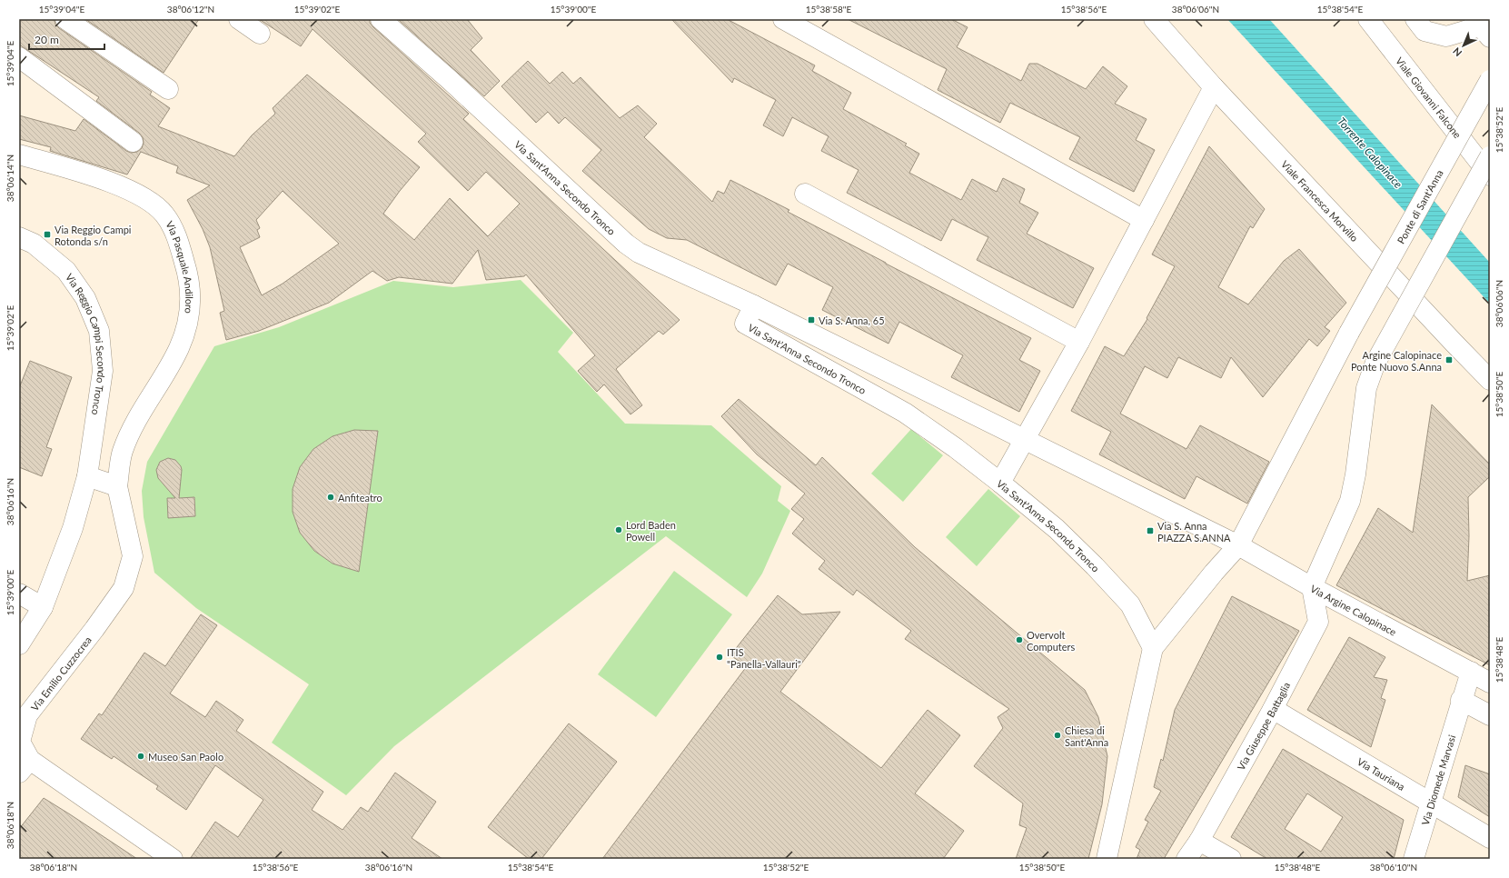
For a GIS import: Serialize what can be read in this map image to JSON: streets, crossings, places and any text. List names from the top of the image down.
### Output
{
  "streets": {
    "street": [
      "Viale Giovanni Falcone",
      "Via Sant'Anna Secondo Tronco",
      "Viale Francesca Morvillo",
      "Ponte di Sant'Anna",
      "Via Pasquale Andiloro",
      "Via Reggio Campi Secondo Tronco",
      "Via Argine Calopinace",
      "Via Emilio Cuzzocrea",
      "Via Giuseppe Battaglia",
      "Via Tauriana",
      "Via Diomede Marvasi"
    ]
  },
  "crossings": [
    ["Via Sant'Anna Secondo Tronco", "Ponte di Sant'Anna"],
    ["Via Sant'Anna Secondo Tronco", "Via Argine Calopinace"],
    ["Ponte di Sant'Anna", "Via Argine Calopinace"],
    ["Via Pasquale Andiloro", "Via Emilio Cuzzocrea"],
    ["Via Argine Calopinace", "Via Giuseppe Battaglia"],
    ["Via Giuseppe Battaglia", "Via Tauriana"],
    ["Via Tauriana", "Via Diomede Marvasi"]
  ],
  "water": ["Torrente Calopinace"],
  "places": {
    "transit": [
      "Via Reggio Campi Rotonda s/n",
      "Via S. Anna, 65",
      "Argine Calopinace Ponte Nuovo S.Anna",
      "Via S. Anna PIAZZA S.ANNA"
    ],
    "other": [
      "Anfiteatro",
      "Lord Baden Powell",
      "Overvolt Computers",
      "ITIS \"Panella-Vallauri\"",
      "Chiesa di Sant'Anna",
      "Museo San Paolo"
    ]
  },
  "scale_bar": "20 m",
  "north": "bottom left",
  "coordinates": [
    "15°39'04\"E",
    "38°06'12\"N",
    "15°39'02\"E",
    "15°39'00\"E",
    "15°38'58\"E",
    "15°38'56\"E",
    "38°06'06\"N",
    "15°38'54\"E",
    "15°38'52\"E",
    "38°06'14\"N",
    "15°38'50\"E",
    "38°06'16\"N",
    "15°38'48\"E",
    "38°06'18\"N",
    "38°06'10\"N"
  ]
}
